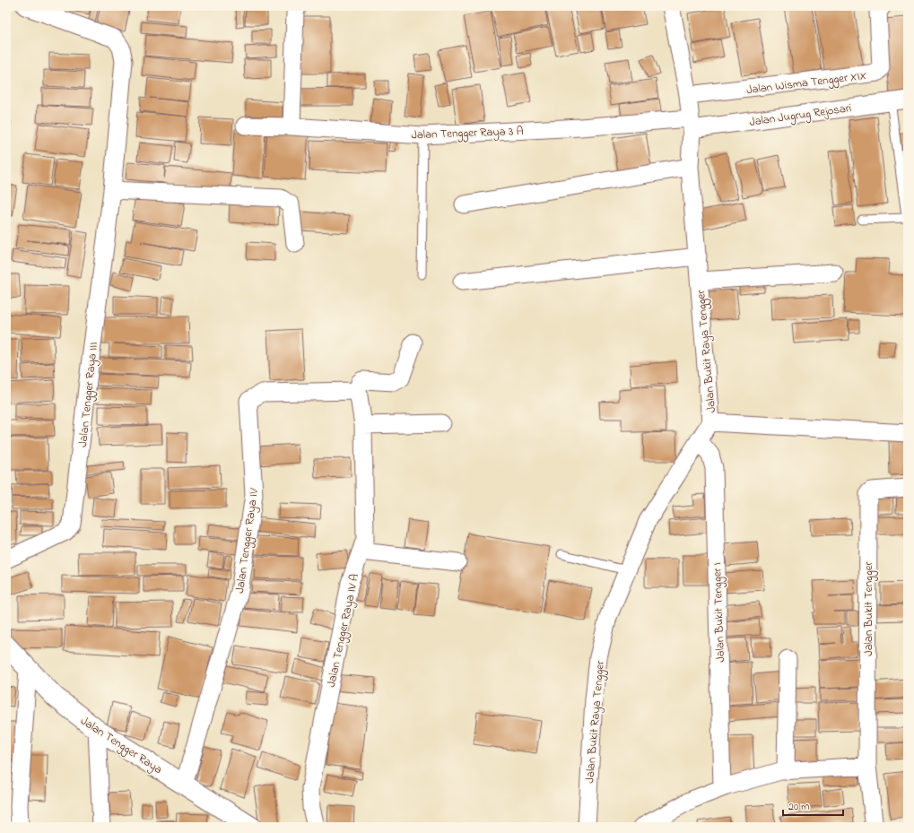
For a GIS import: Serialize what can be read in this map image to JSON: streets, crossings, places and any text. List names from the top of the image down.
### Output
{
  "streets": {
    "main road": ["Jalan Tengger Raya"],
    "street": [
      "Jalan Wisma Tengger XIX",
      "Jalan Jugrug Rejosari",
      "Jalan Tengger Raya 3 A",
      "Jalan Bukit Raya Tengger",
      "Jalan Tengger Raya III",
      "Jalan Tengger Raya IV",
      "Jalan Bukit Tengger",
      "Jalan Bukit Tengger I",
      "Jalan Tengger Raya IV A"
    ]
  },
  "crossings": [
    ["Jalan Wisma Tengger XIX", "Jalan Bukit Raya Tengger"],
    ["Jalan Jugrug Rejosari", "Jalan Tengger Raya 3 A"],
    ["Jalan Jugrug Rejosari", "Jalan Bukit Raya Tengger"],
    ["Jalan Tengger Raya 3 A", "Jalan Bukit Raya Tengger"],
    ["Jalan Bukit Raya Tengger", "Jalan Bukit Tengger I"],
    ["Jalan Tengger Raya IV", "Jalan Tengger Raya IV A"],
    ["Jalan Tengger Raya IV", "Jalan Tengger Raya"]
  ],
  "scale_bar": "20 m"
}
